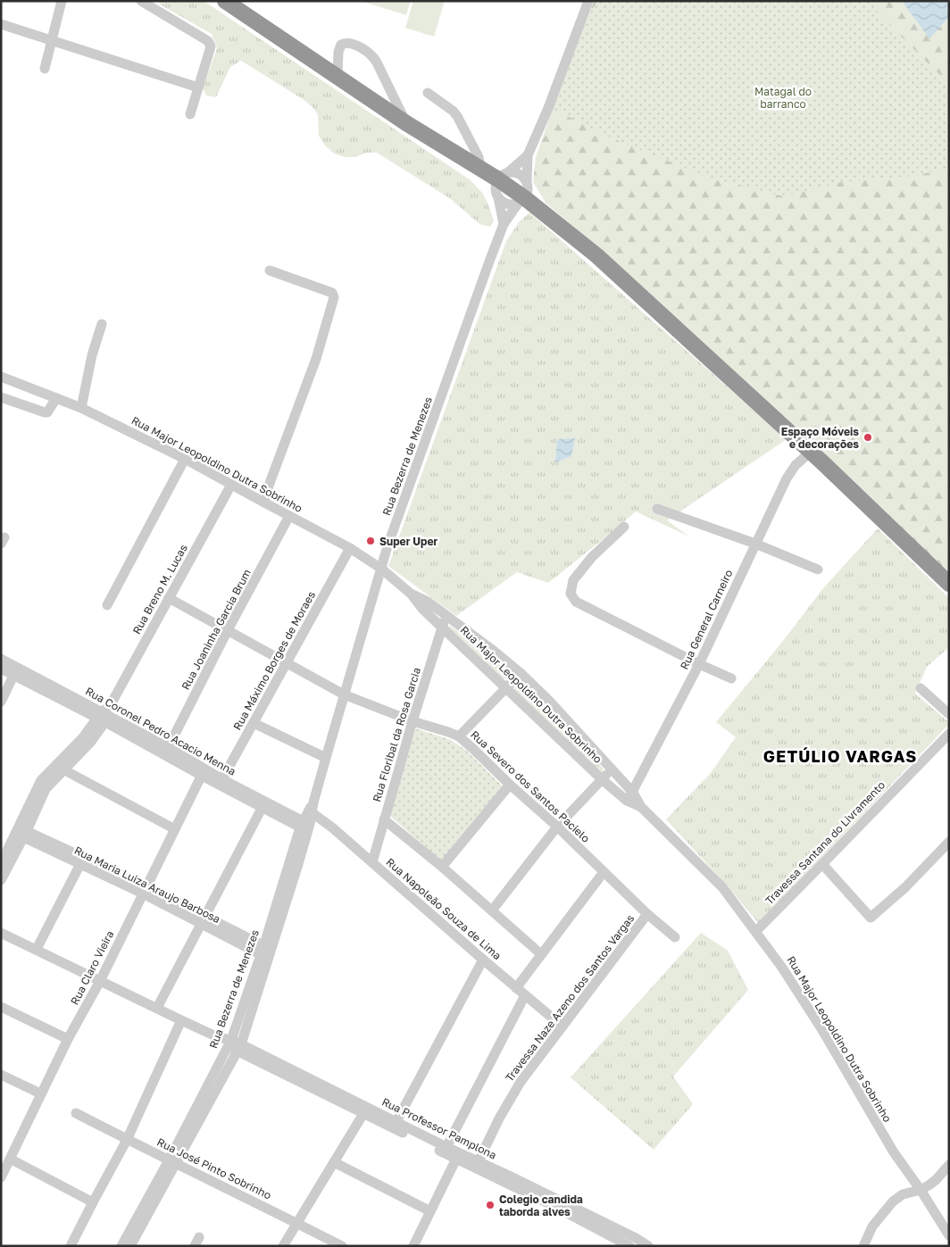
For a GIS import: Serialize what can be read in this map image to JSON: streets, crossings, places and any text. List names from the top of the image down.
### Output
{
  "streets": {
    "street": [
      "Rua Bezerra de Menezes",
      "Rua Major Leopoldino Dutra Sobrinho",
      "Rua Breno M. Lucas",
      "Rua General Carneiro",
      "Rua Joaninha Garcia Brum",
      "Rua Máximo Borges de Moraes",
      "Rua Coronel Pedro Acacio Menna",
      "Rua Floribal da Rosa Garcia",
      "Rua Severo dos Santos Pacielo",
      "Travessa Santana do Livramento",
      "Rua Maria Luiza Araujo Barbosa",
      "Rua Napoleão Souza de Lima",
      "Rua Claro Vieira",
      "Travessa Naze Azeno dos Santos Vargas",
      "Rua Professor Pamplona",
      "Rua José Pinto Sobrinho"
    ]
  },
  "crossings": [
    ["Rua Bezerra de Menezes", "Rua Major Leopoldino Dutra Sobrinho"],
    ["Rua Bezerra de Menezes", "Rua Coronel Pedro Acacio Menna"],
    ["Rua Bezerra de Menezes", "Rua Severo dos Santos Pacielo"],
    ["Rua Bezerra de Menezes", "Rua Maria Luiza Araujo Barbosa"],
    ["Rua Bezerra de Menezes", "Rua Napoleão Souza de Lima"],
    ["Rua Bezerra de Menezes", "Rua Professor Pamplona"],
    ["Rua Bezerra de Menezes", "Rua José Pinto Sobrinho"],
    ["Rua Major Leopoldino Dutra Sobrinho", "Rua Breno M. Lucas"],
    ["Rua Major Leopoldino Dutra Sobrinho", "Rua General Carneiro"],
    ["Rua Major Leopoldino Dutra Sobrinho", "Rua Joaninha Garcia Brum"],
    ["Rua Major Leopoldino Dutra Sobrinho", "Rua Máximo Borges de Moraes"],
    ["Rua Major Leopoldino Dutra Sobrinho", "Rua Floribal da Rosa Garcia"],
    ["Rua Major Leopoldino Dutra Sobrinho", "Travessa Santana do Livramento"],
    ["Rua Breno M. Lucas", "Rua Coronel Pedro Acacio Menna"],
    ["Rua Breno M. Lucas", "Rua Severo dos Santos Pacielo"],
    ["Rua Breno M. Lucas", "Rua Maria Luiza Araujo Barbosa"],
    ["Rua Joaninha Garcia Brum", "Rua Coronel Pedro Acacio Menna"],
    ["Rua Joaninha Garcia Brum", "Rua Severo dos Santos Pacielo"],
    ["Rua Máximo Borges de Moraes", "Rua Coronel Pedro Acacio Menna"],
    ["Rua Máximo Borges de Moraes", "Rua Severo dos Santos Pacielo"],
    ["Rua Coronel Pedro Acacio Menna", "Rua Claro Vieira"],
    ["Rua Floribal da Rosa Garcia", "Rua Severo dos Santos Pacielo"],
    ["Rua Floribal da Rosa Garcia", "Rua Napoleão Souza de Lima"],
    ["Rua Severo dos Santos Pacielo", "Travessa Naze Azeno dos Santos Vargas"],
    ["Rua Maria Luiza Araujo Barbosa", "Rua Claro Vieira"],
    ["Rua Napoleão Souza de Lima", "Travessa Naze Azeno dos Santos Vargas"],
    ["Rua Claro Vieira", "Rua Professor Pamplona"],
    ["Travessa Naze Azeno dos Santos Vargas", "Rua Professor Pamplona"]
  ],
  "districts": ["GETÚLIO VARGAS"],
  "parks": ["Matagal do barranco"],
  "places": ["Espaço Móveis e decorações", "Super Uper", "Colegio candida taborda alves"]
}
